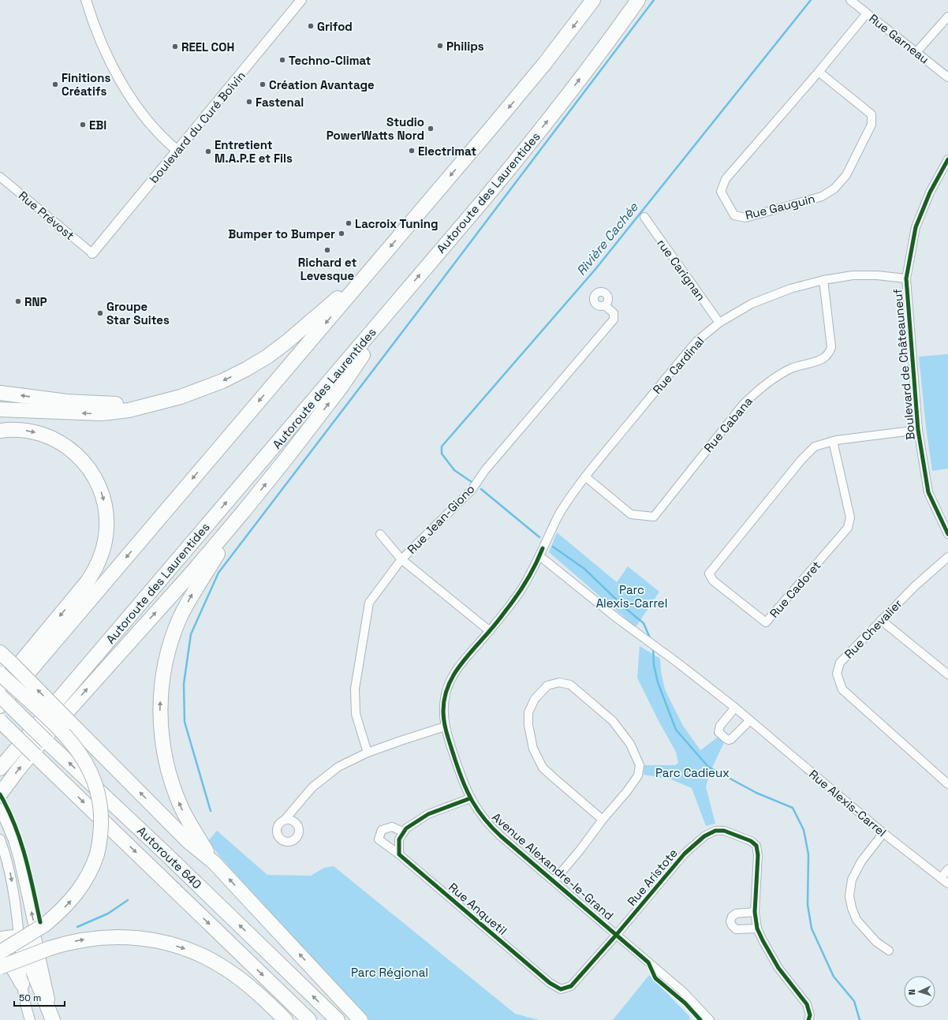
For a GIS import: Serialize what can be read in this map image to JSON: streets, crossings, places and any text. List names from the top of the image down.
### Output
{
  "streets": {
    "highway": ["Autoroute des Laurentides", "Autoroute 640"],
    "street": [
      "Rue Garneau",
      "boulevard du Curé Boivin",
      "Rue Gauguin",
      "Rue Prévost",
      "rue Carignan",
      "Boulevard de Châteauneuf",
      "Rue Cardinal",
      "Rue Cabana",
      "Rue Jean-Giono",
      "Rue Cadoret",
      "Rue Chevalier",
      "Rue Alexis-Carrel",
      "Avenue Alexandre-le-Grand",
      "Rue Aristote",
      "Rue Anquetil"
    ]
  },
  "crossings": [
    ["Rue Garneau", "Rue Gauguin"],
    ["boulevard du Curé Boivin", "Rue Prévost"],
    ["rue Carignan", "Rue Cardinal"],
    ["Boulevard de Châteauneuf", "Rue Cardinal"],
    ["Boulevard de Châteauneuf", "Rue Cadoret"],
    ["Rue Cardinal", "Rue Cabana"],
    ["Rue Cardinal", "Rue Alexis-Carrel"],
    ["Rue Cardinal", "Avenue Alexandre-le-Grand"],
    ["Rue Alexis-Carrel", "Avenue Alexandre-le-Grand"],
    ["Avenue Alexandre-le-Grand", "Rue Aristote"],
    ["Avenue Alexandre-le-Grand", "Rue Anquetil"],
    ["Rue Aristote", "Rue Anquetil"]
  ],
  "water": ["Rivière Cachée"],
  "parks": ["Parc Alexis-Carrel", "Parc Cadieux", "Parc Régional"],
  "places": [
    "Grifod",
    "Philips",
    "REEL COH",
    "Techno-Climat",
    "Finitions Créatifs",
    "Création Avantage",
    "Fastenal",
    "EBI",
    "Studio PowerWatts Nord",
    "Electrimat",
    "Entretient M.A.P.E et Fils",
    "Lacroix Tuning",
    "Bumper to Bumper",
    "Richard et Levesque",
    "RNP",
    "Groupe Star Suites"
  ],
  "scale_bar": "50 m",
  "north": "left"
}
